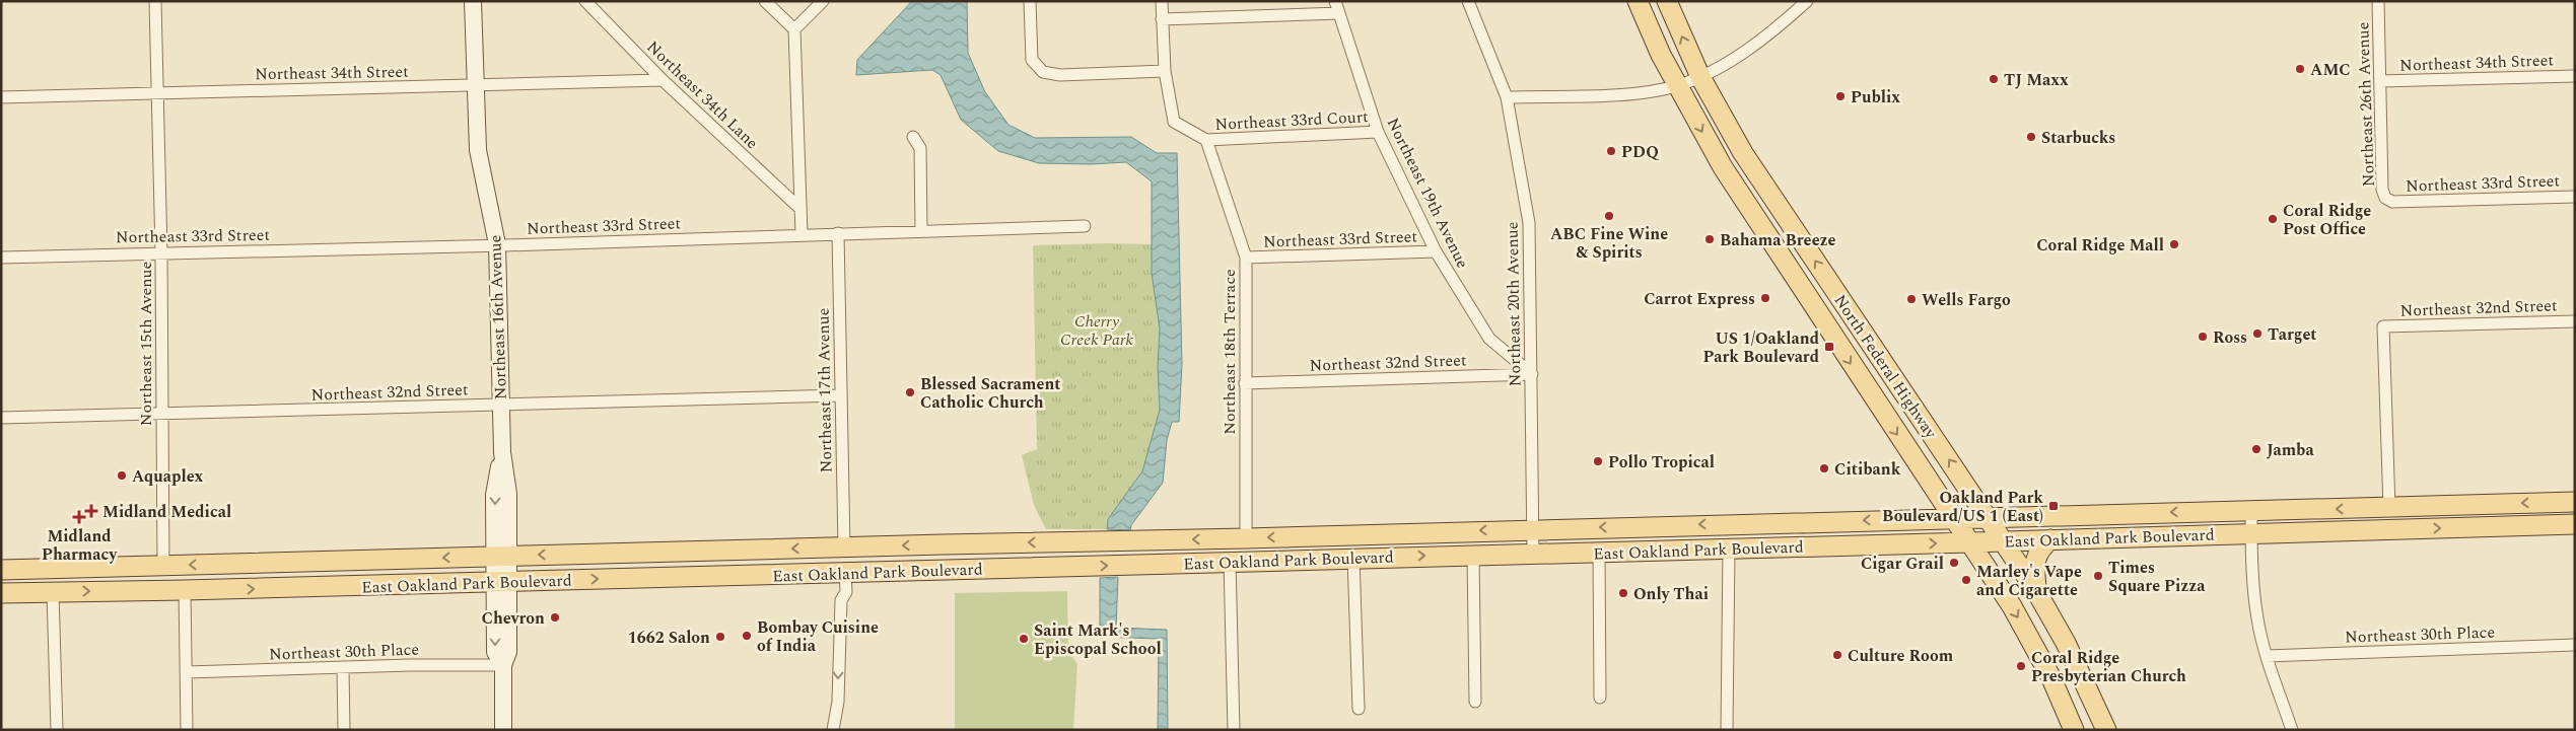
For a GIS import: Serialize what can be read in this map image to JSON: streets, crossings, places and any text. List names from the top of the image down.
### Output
{
  "streets": {
    "main road": ["North Federal Highway", "East Oakland Park Boulevard"],
    "street": [
      "Northeast 34th Street",
      "Northeast 34th Lane",
      "Northeast 26th Avenue",
      "Northeast 33rd Court",
      "Northeast 33rd Street",
      "Northeast 19th Avenue",
      "Northeast 20th Avenue",
      "Northeast 32nd Street",
      "Northeast 16th Avenue",
      "Northeast 15th Avenue",
      "Northeast 18th Terrace",
      "Northeast 17th Avenue",
      "Northeast 30th Place"
    ]
  },
  "crossings": [
    ["Northeast 34th Street", "Northeast 34th Lane"],
    ["Northeast 34th Street", "Northeast 26th Avenue"],
    ["Northeast 34th Street", "Northeast 16th Avenue"],
    ["Northeast 34th Street", "Northeast 15th Avenue"],
    ["Northeast 26th Avenue", "Northeast 33rd Street"],
    ["Northeast 33rd Court", "Northeast 19th Avenue"],
    ["Northeast 33rd Court", "Northeast 18th Terrace"],
    ["Northeast 33rd Street", "Northeast 19th Avenue"],
    ["Northeast 33rd Street", "Northeast 16th Avenue"],
    ["Northeast 33rd Street", "Northeast 15th Avenue"],
    ["Northeast 33rd Street", "Northeast 18th Terrace"],
    ["Northeast 33rd Street", "Northeast 17th Avenue"],
    ["Northeast 19th Avenue", "Northeast 20th Avenue"],
    ["Northeast 19th Avenue", "Northeast 32nd Street"],
    ["Northeast 20th Avenue", "Northeast 32nd Street"],
    ["Northeast 20th Avenue", "East Oakland Park Boulevard"],
    ["Northeast 32nd Street", "Northeast 16th Avenue"],
    ["Northeast 32nd Street", "Northeast 15th Avenue"],
    ["Northeast 32nd Street", "Northeast 18th Terrace"],
    ["Northeast 32nd Street", "Northeast 17th Avenue"],
    ["Northeast 32nd Street", "East Oakland Park Boulevard"],
    ["Northeast 16th Avenue", "East Oakland Park Boulevard"],
    ["Northeast 16th Avenue", "Northeast 30th Place"],
    ["Northeast 15th Avenue", "East Oakland Park Boulevard"],
    ["Northeast 18th Terrace", "East Oakland Park Boulevard"],
    ["North Federal Highway", "East Oakland Park Boulevard"],
    ["Northeast 17th Avenue", "East Oakland Park Boulevard"]
  ],
  "parks": ["Cherry Creek Park"],
  "places": {
    "other": [
      "AMC",
      "TJ Maxx",
      "Publix",
      "Starbucks",
      "PDQ",
      "ABC Fine Wine & Spirits",
      "Coral Ridge Post Office",
      "Bahama Breeze",
      "Coral Ridge Mall",
      "Carrot Express",
      "Wells Fargo",
      "Target",
      "Ross",
      "Blessed Sacrament Catholic Church",
      "Jamba",
      "Pollo Tropical",
      "Citibank",
      "Aquaplex",
      "Cigar Grail",
      "Times Square Pizza",
      "Marley's Vape and Cigarette",
      "Only Thai",
      "Chevron",
      "Bombay Cuisine of India",
      "1662 Salon",
      "Saint Mark's Episcopal School",
      "Culture Room",
      "Coral Ridge Presbyterian Church"
    ],
    "transit": ["US 1/Oakland Park Boulevard", "Oakland Park Boulevard/US 1 (East)"],
    "health": ["Midland Medical", "Midland Pharmacy"]
  }
}
